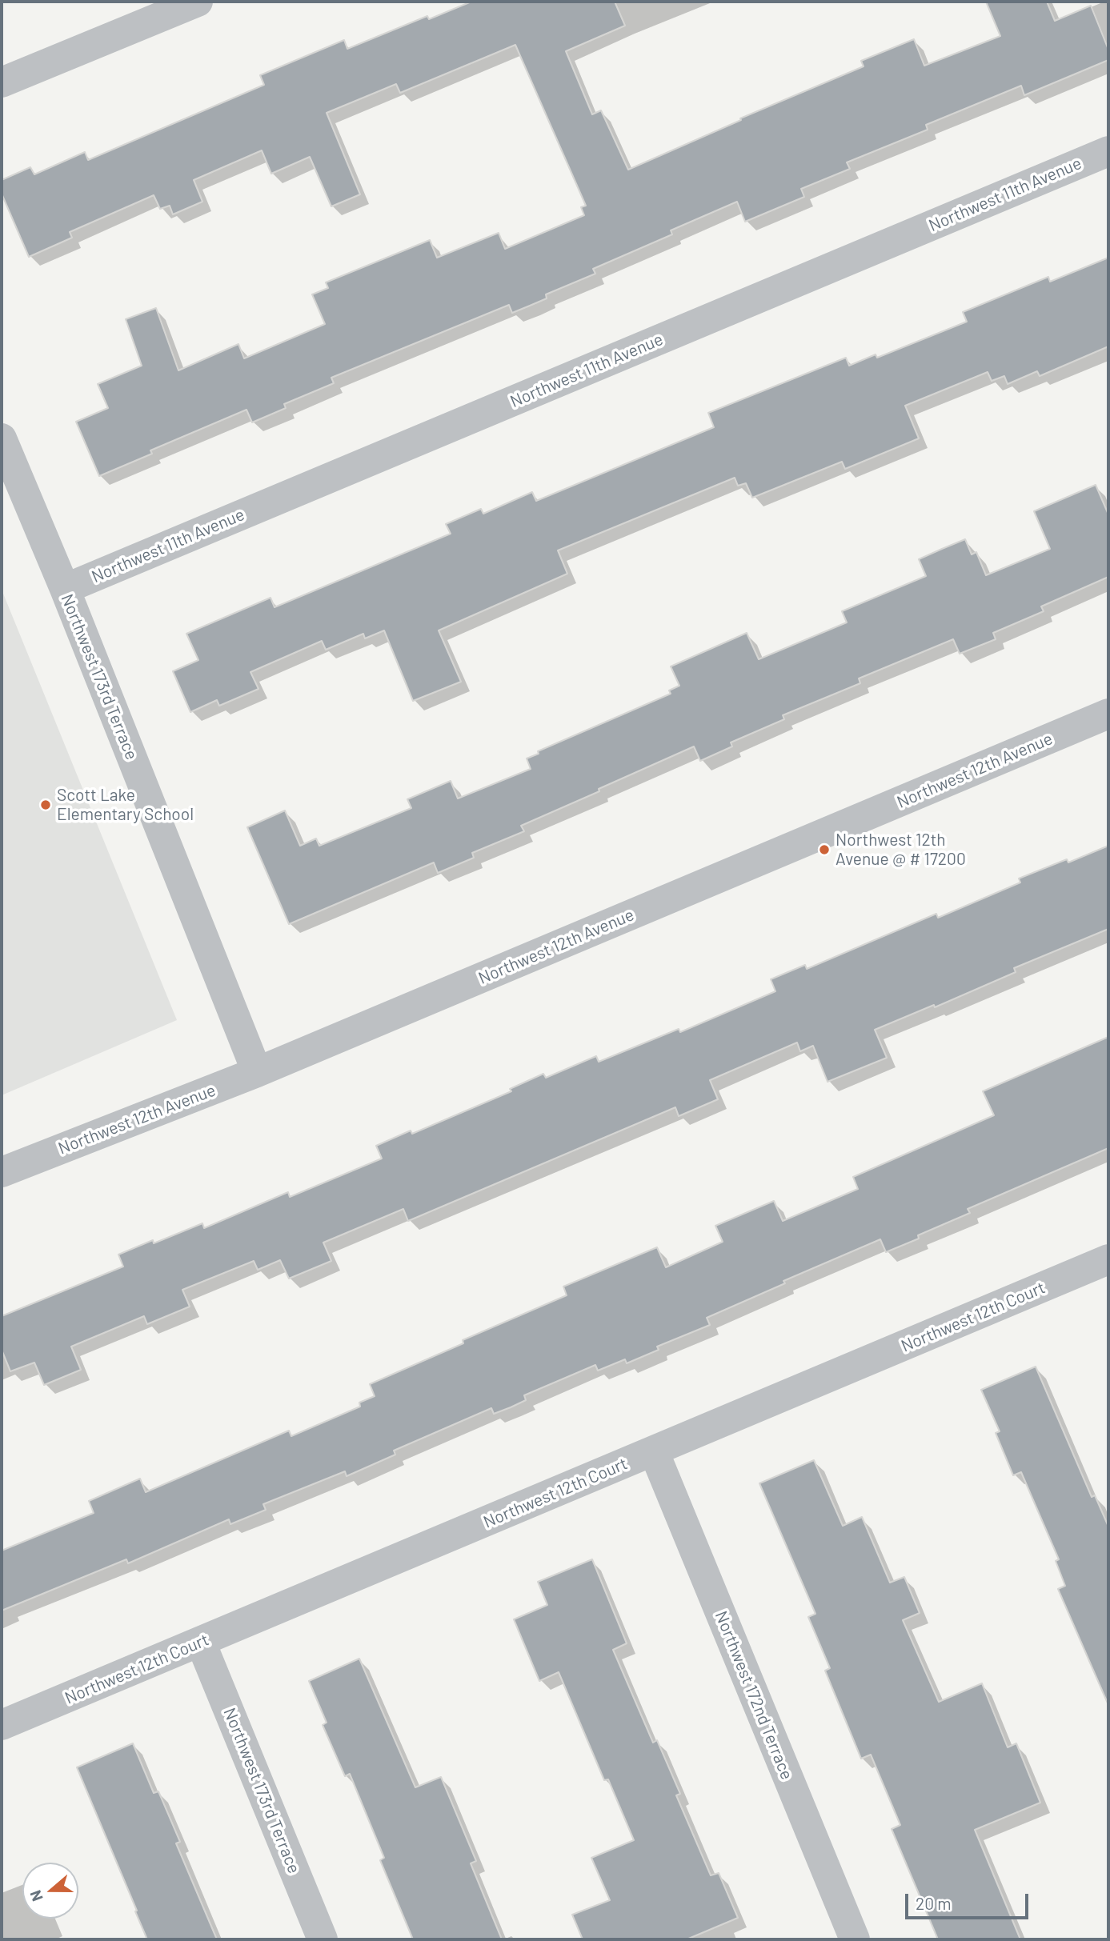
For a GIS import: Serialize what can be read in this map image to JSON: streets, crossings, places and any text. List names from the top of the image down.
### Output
{
  "streets": {
    "street": [
      "Northwest 11th Avenue",
      "Northwest 173rd Terrace",
      "Northwest 12th Avenue",
      "Northwest 12th Court",
      "Northwest 172nd Terrace"
    ]
  },
  "crossings": [
    ["Northwest 11th Avenue", "Northwest 173rd Terrace"],
    ["Northwest 173rd Terrace", "Northwest 12th Avenue"],
    ["Northwest 173rd Terrace", "Northwest 12th Court"],
    ["Northwest 12th Court", "Northwest 172nd Terrace"]
  ],
  "places": ["Scott Lake Elementary School", "Northwest 12th Avenue @ # 17200"],
  "scale_bar": "20 m",
  "north": "left"
}
